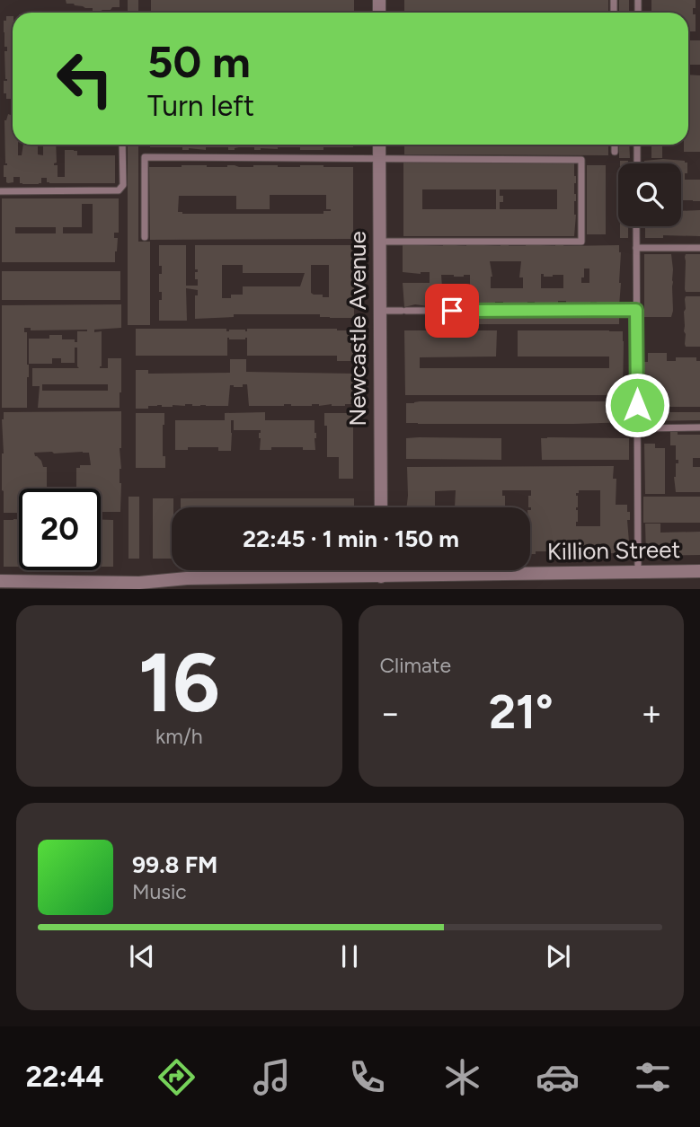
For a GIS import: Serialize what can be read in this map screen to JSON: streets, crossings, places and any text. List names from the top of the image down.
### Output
{
  "streets": {
    "street": ["Newcastle Avenue", "Killion Street"]
  },
  "page": {
    "turn": ["50 m", "Turn left"],
    "limit": "20",
    "trip": "22:45 · 1 min · 150 m",
    "tile": [
      ["16", "km/h"],
      "Climate"
    ],
    "heat": ["−", "21°", "+"],
    "song": ["99.8 FM", "Music"],
    "tabs": "22:44"
  }
}
